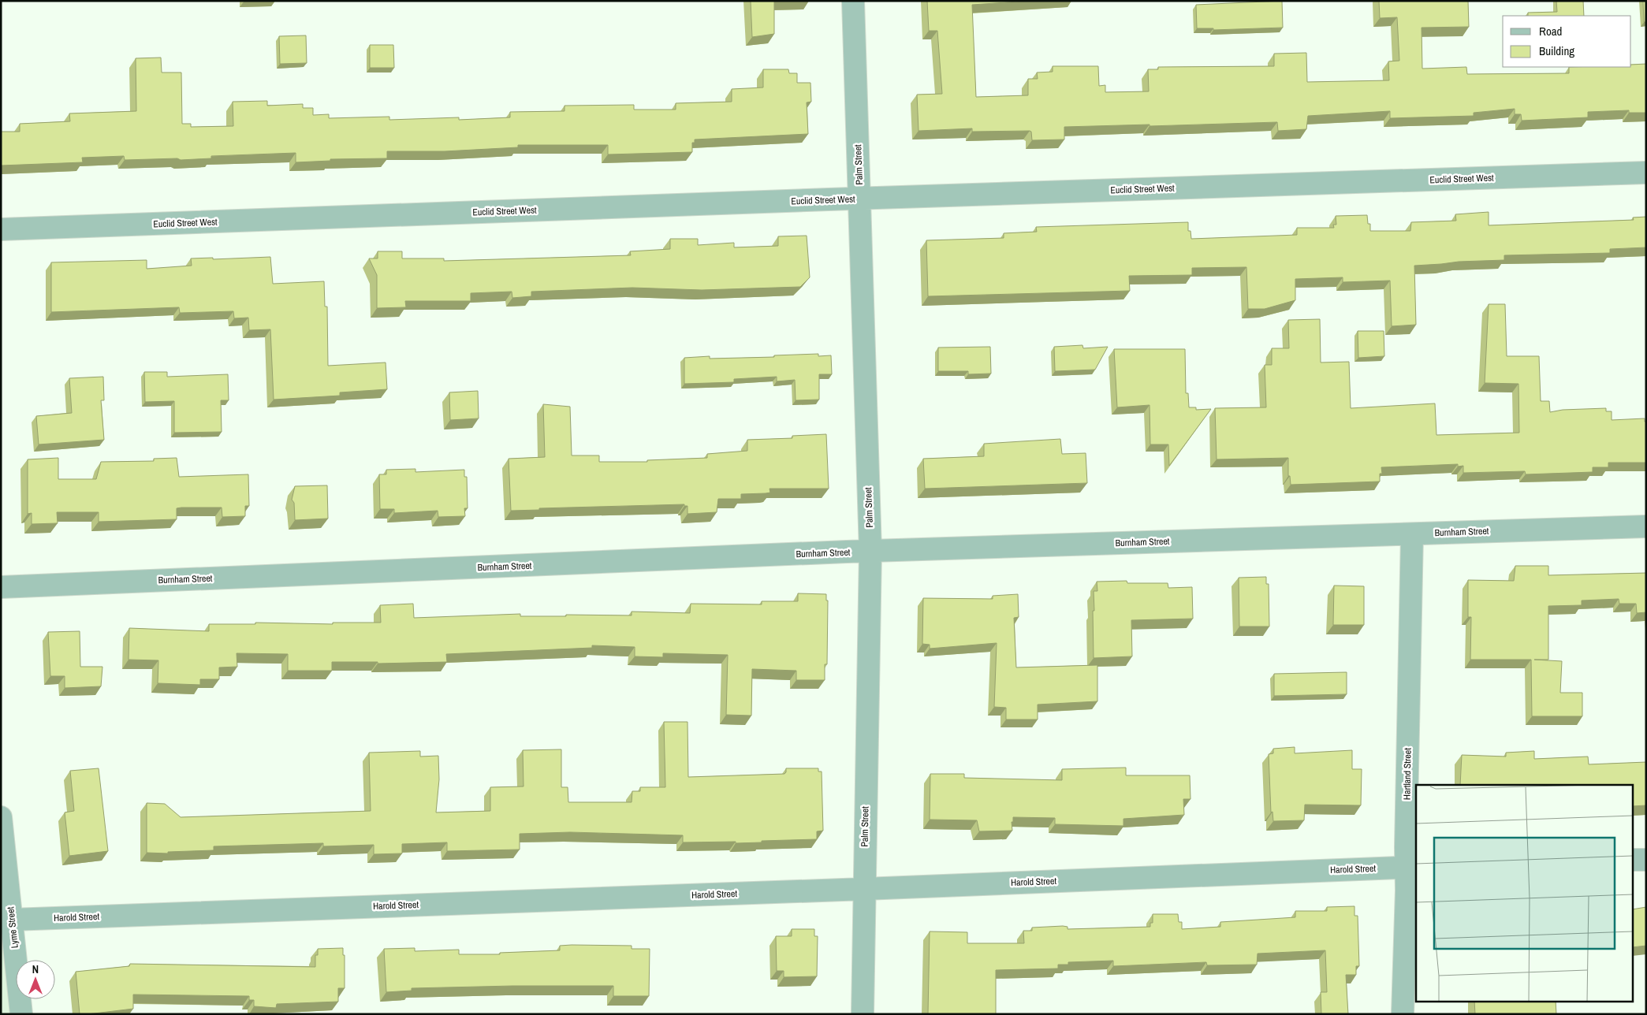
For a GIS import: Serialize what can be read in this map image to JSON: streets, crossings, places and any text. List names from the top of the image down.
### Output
{
  "streets": {
    "street": [
      "Palm Street",
      "Euclid Street West",
      "Burnham Street",
      "Hartland Street",
      "Harold Street",
      "Lyme Street"
    ]
  },
  "crossings": [
    ["Palm Street", "Euclid Street West"],
    ["Palm Street", "Burnham Street"],
    ["Palm Street", "Harold Street"],
    ["Burnham Street", "Hartland Street"],
    ["Hartland Street", "Harold Street"],
    ["Harold Street", "Lyme Street"]
  ],
  "legend": ["Road", "Building"],
  "north": "top"
}
